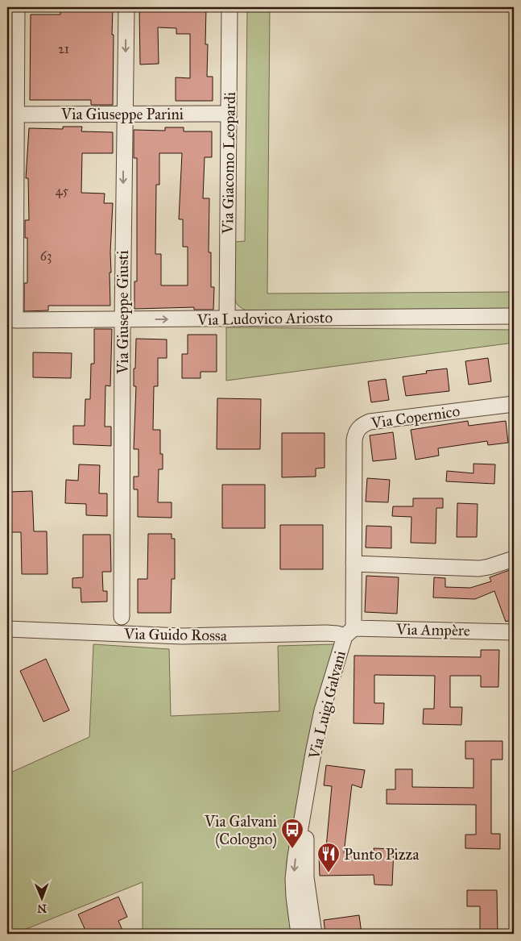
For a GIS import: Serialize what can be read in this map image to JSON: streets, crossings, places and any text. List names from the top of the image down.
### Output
{
  "streets": {
    "street": [
      "Via Giuseppe Parini",
      "Via Giacomo Leopardi",
      "Via Giuseppe Giusti",
      "Via Ludovico Ariosto",
      "Via Copernico",
      "Via Ampère",
      "Via Guido Rossa",
      "Via Luigi Galvani"
    ]
  },
  "crossings": [
    ["Via Giuseppe Parini", "Via Giacomo Leopardi"],
    ["Via Giuseppe Parini", "Via Giuseppe Giusti"],
    ["Via Giuseppe Parini", "Via Ludovico Ariosto"],
    ["Via Giacomo Leopardi", "Via Ludovico Ariosto"],
    ["Via Giuseppe Giusti", "Via Ludovico Ariosto"],
    ["Via Copernico", "Via Ampère"],
    ["Via Copernico", "Via Guido Rossa"],
    ["Via Copernico", "Via Luigi Galvani"],
    ["Via Ampère", "Via Guido Rossa"],
    ["Via Ampère", "Via Luigi Galvani"],
    ["Via Guido Rossa", "Via Luigi Galvani"]
  ],
  "places": {
    "bus stop": ["Via Galvani (Cologno)"],
    "restaurant": ["Punto Pizza"]
  },
  "house_numbers": ["21", "45", "63"],
  "north": "bottom"
}
